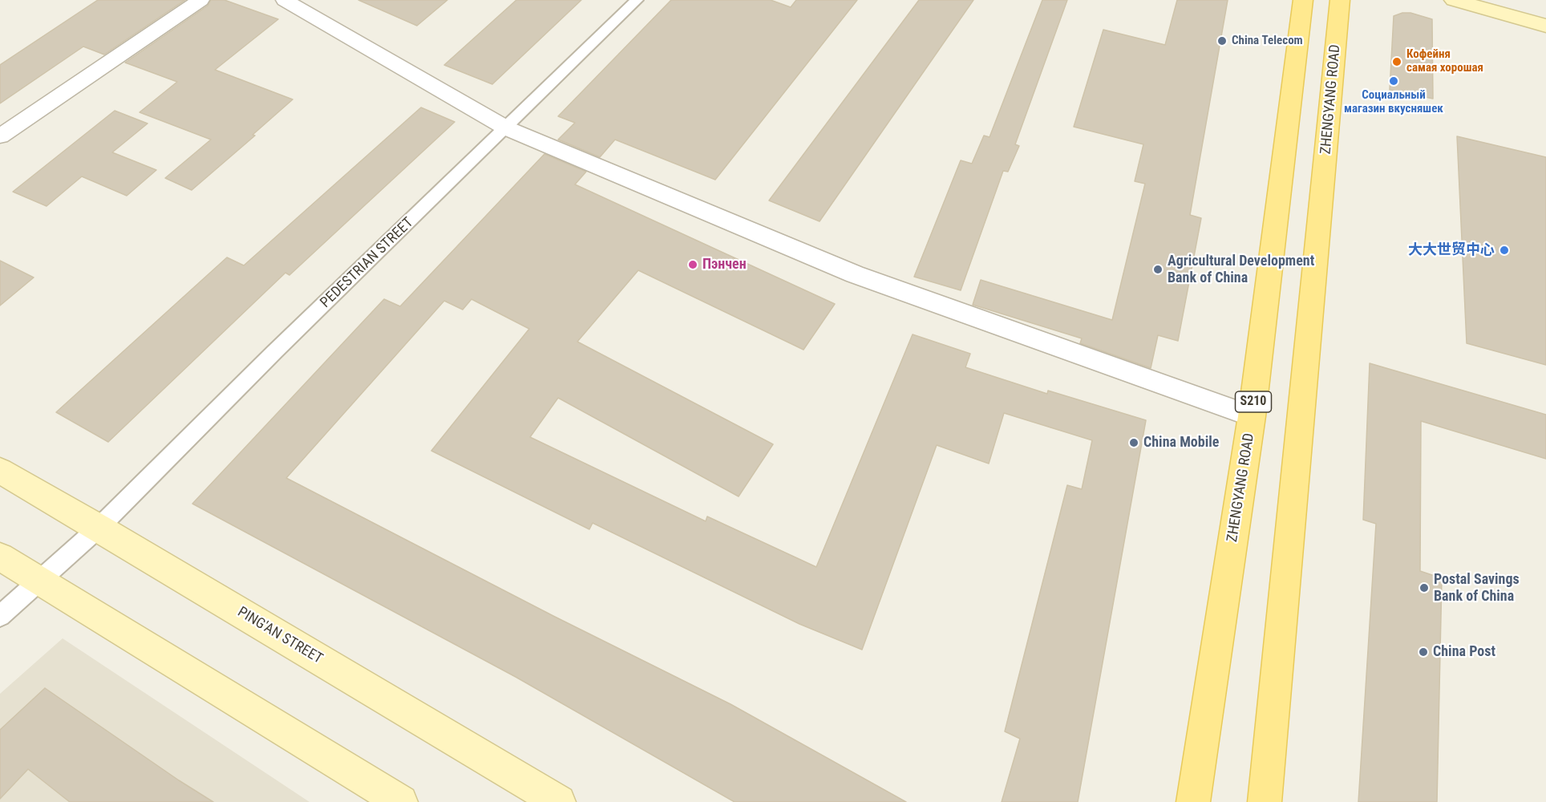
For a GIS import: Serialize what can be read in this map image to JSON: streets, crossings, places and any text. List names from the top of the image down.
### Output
{
  "streets": {
    "main road": ["ZHENGYANG ROAD", "S210", "PING'AN STREET"],
    "street": ["PEDESTRIAN STREET"]
  },
  "crossings": [
    ["PEDESTRIAN STREET", "PING'AN STREET"]
  ],
  "places": [
    "China Telecom",
    "Кофейня самая хорошая",
    "Социальный магазин вкусняшек",
    "大大世贸中心",
    "Пэнчен",
    "Agricultural Development Bank of China",
    "China Mobile",
    "Postal Savings Bank of China",
    "China Post"
  ]
}
